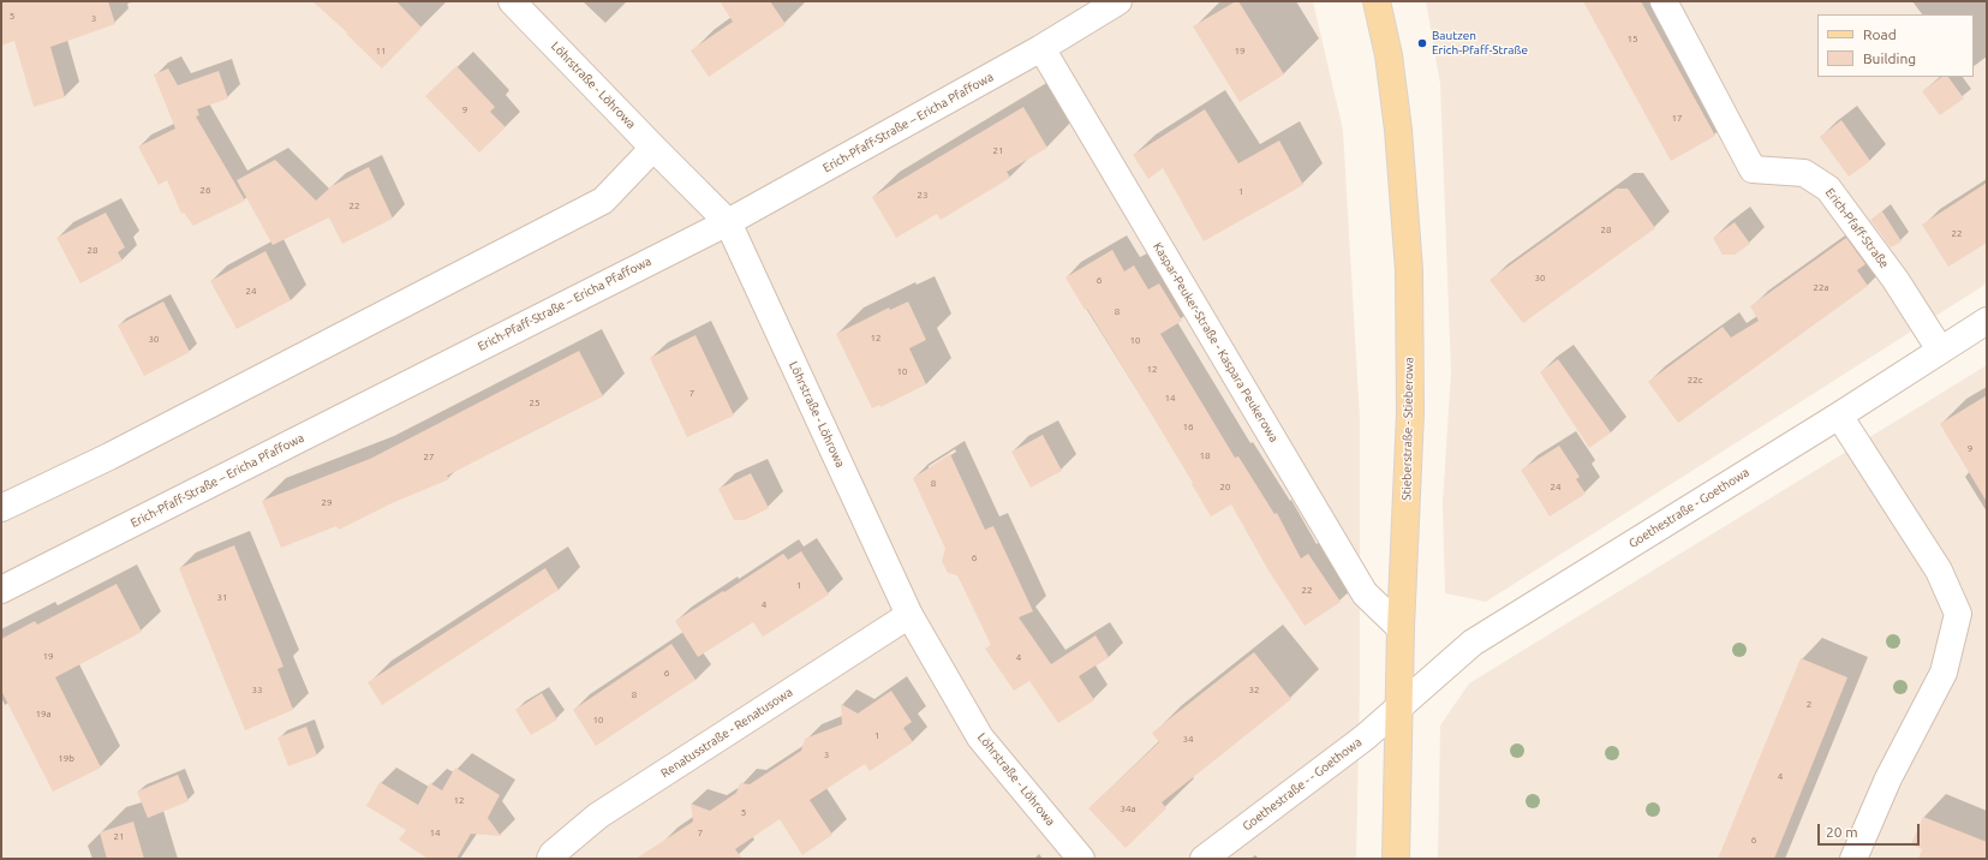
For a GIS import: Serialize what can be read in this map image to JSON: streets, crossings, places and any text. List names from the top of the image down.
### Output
{
  "streets": {
    "main road": ["Stieberstraße - Stieberowa"],
    "street": [
      "Löhrstraße - Löhrowa",
      "Erich-Pfaff-Straße – Ericha Pfaffowa",
      "Erich-Pfaff-Straße",
      "Kaspar-Peuker-Straße - Kaspara Peukerowa",
      "Goethestraße - Goethowa",
      "Renatusstraße - Renatusowa",
      "Goethestraße - - Goethowa"
    ]
  },
  "crossings": [
    ["Löhrstraße - Löhrowa", "Erich-Pfaff-Straße – Ericha Pfaffowa"],
    ["Löhrstraße - Löhrowa", "Renatusstraße - Renatusowa"],
    ["Erich-Pfaff-Straße – Ericha Pfaffowa", "Kaspar-Peuker-Straße - Kaspara Peukerowa"],
    ["Erich-Pfaff-Straße", "Goethestraße - Goethowa"],
    ["Kaspar-Peuker-Straße - Kaspara Peukerowa", "Stieberstraße - Stieberowa"],
    ["Stieberstraße - Stieberowa", "Goethestraße - Goethowa"],
    ["Stieberstraße - Stieberowa", "Goethestraße - - Goethowa"],
    ["Goethestraße - Goethowa", "Goethestraße - - Goethowa"]
  ],
  "places": ["Bautzen Erich-Pfaff-Straße"],
  "house_numbers": [
    "5",
    "3",
    "15",
    "11",
    "19",
    "9",
    "17",
    "21",
    "26",
    "1",
    "23",
    "22",
    "28",
    "22",
    "28",
    "30",
    "6",
    "22a",
    "24",
    "8",
    "12",
    "30",
    "10",
    "12",
    "10",
    "22c",
    "7",
    "14",
    "25",
    "16",
    "9",
    "18",
    "27",
    "8",
    "20",
    "24",
    "29",
    "6",
    "1",
    "22",
    "31",
    "4",
    "19",
    "4",
    "6",
    "33",
    "32",
    "8",
    "2",
    "19a",
    "10",
    "1",
    "34",
    "3",
    "19b",
    "4",
    "12",
    "34a",
    "5",
    "14",
    "7",
    "21",
    "6"
  ],
  "legend": ["Road", "Building"],
  "scale_bar": "20 m"
}
